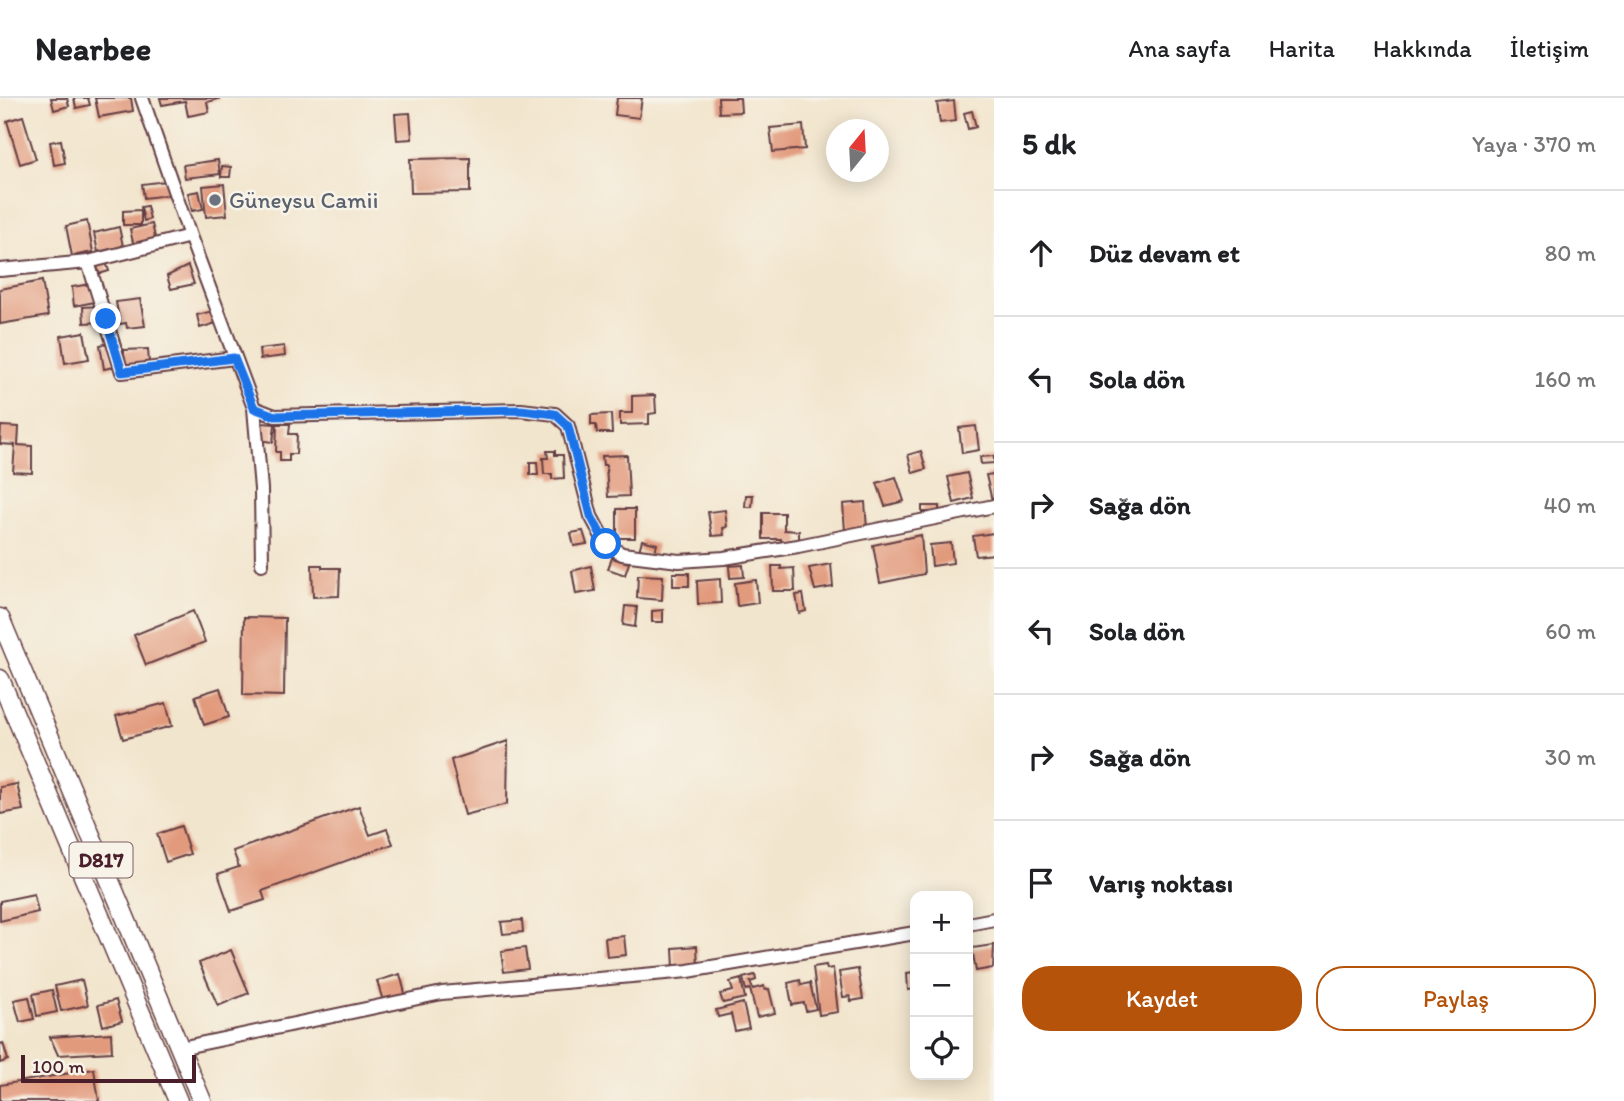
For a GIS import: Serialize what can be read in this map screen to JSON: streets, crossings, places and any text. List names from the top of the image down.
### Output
{
  "streets": {
    "highway": ["D817"]
  },
  "places": ["Güneysu Camii"],
  "scale_bar": "100 m",
  "north": "top",
  "page": {
    "header": "Nearbee",
    "nav": [
      "Ana sayfa",
      "Harita",
      "Hakkında",
      "İletişim"
    ],
    "heading": ["5 dk", "Yaya · 370 m"],
    "list": [
      ["Düz devam et", "80 m"],
      ["Sola dön", "160 m"],
      ["Sağa dön", "40 m"],
      ["Sola dön", "60 m"],
      ["Sağa dön", "30 m"],
      "Varış noktası"
    ],
    "map_buttons": ["+", "−"],
    "buttons": ["Kaydet", "Paylaş"],
    "scale": "100 m"
  }
}
